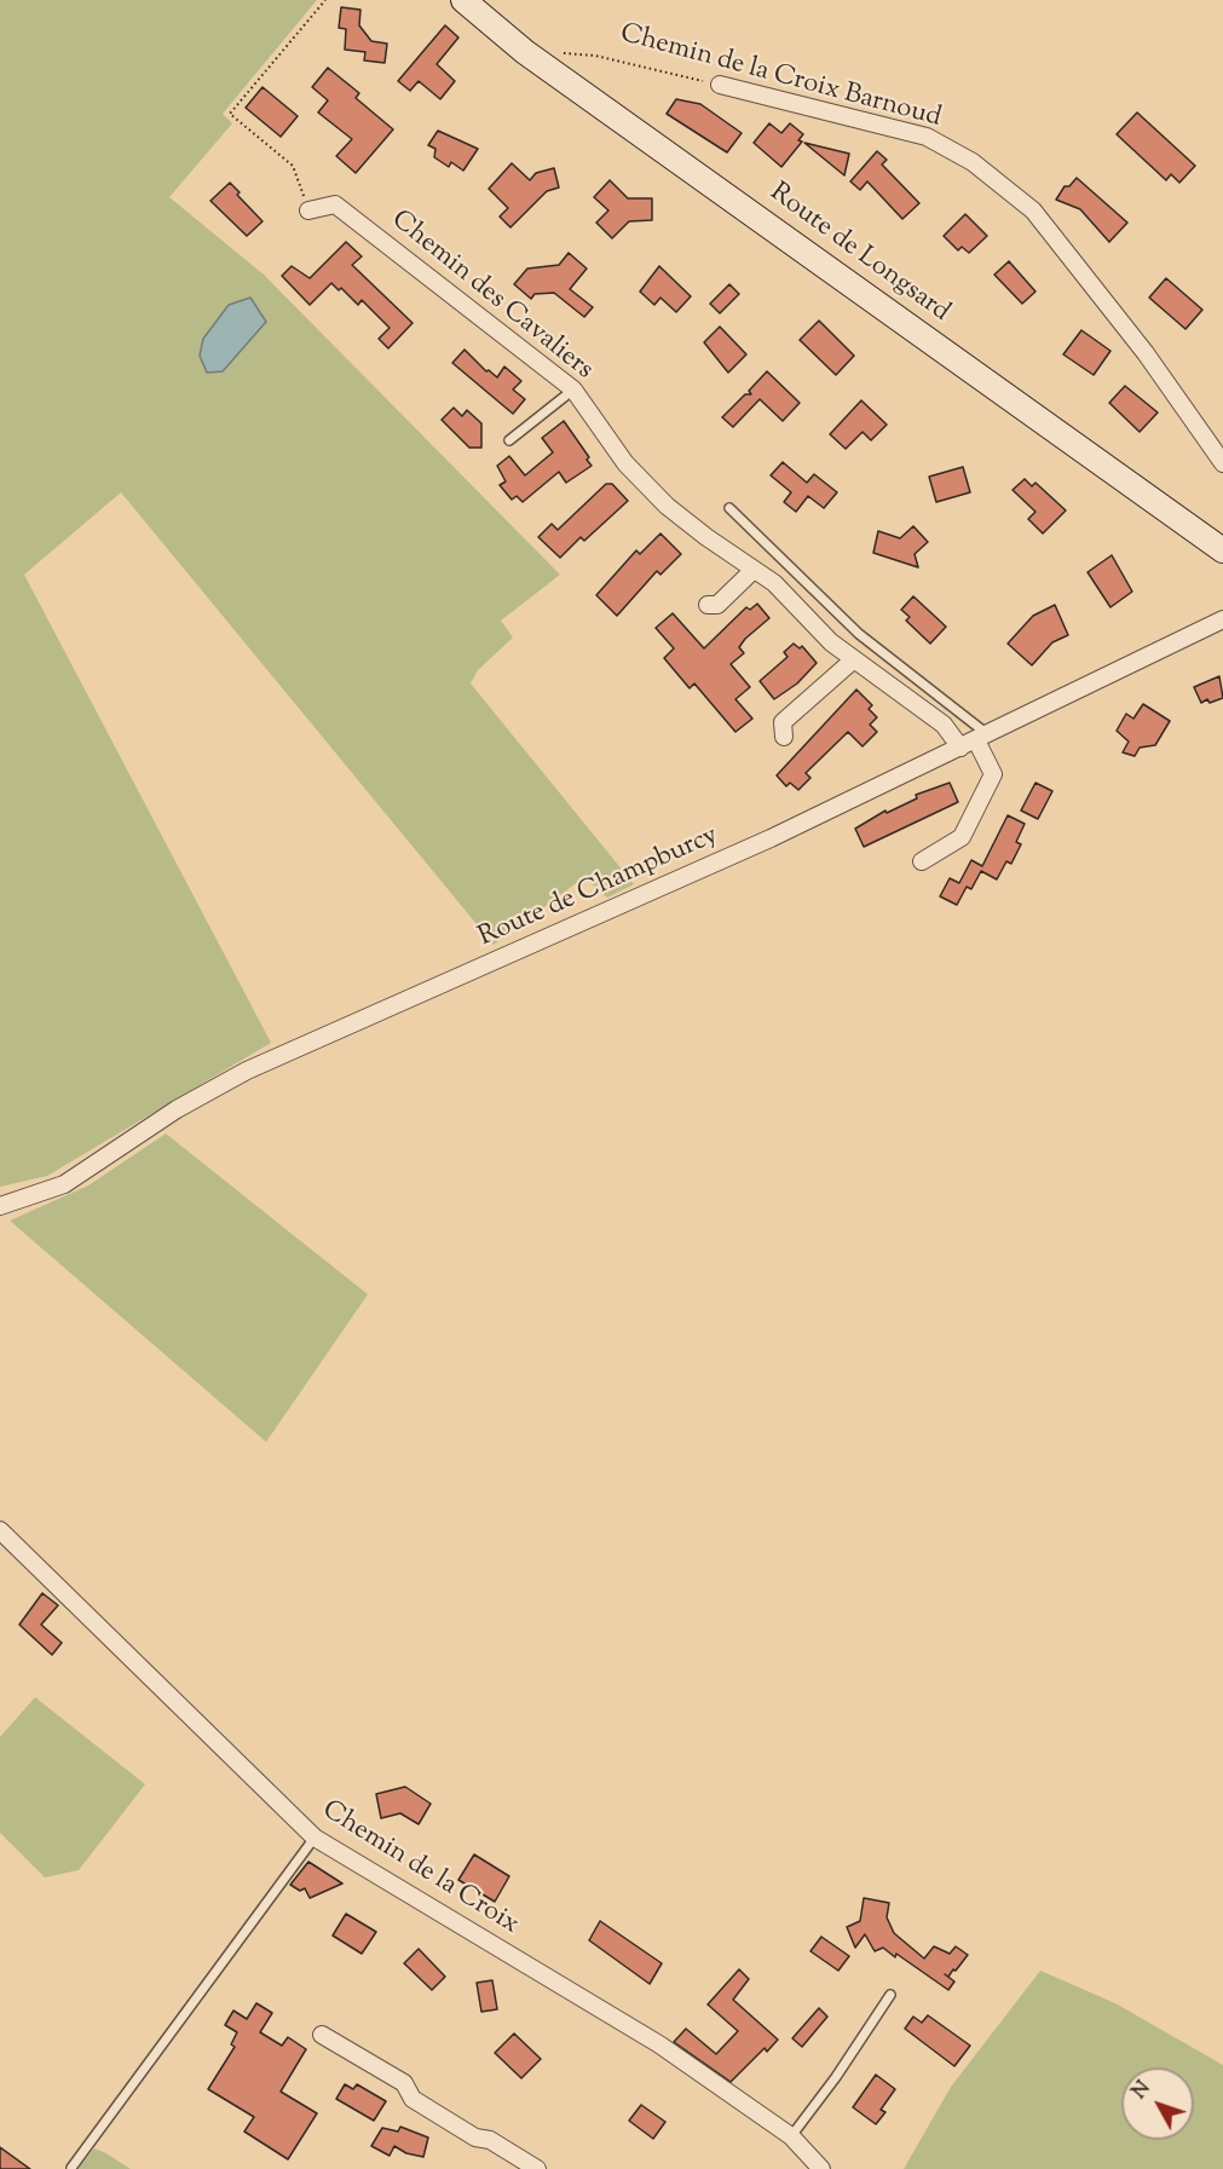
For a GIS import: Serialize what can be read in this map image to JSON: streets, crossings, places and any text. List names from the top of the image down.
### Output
{
  "streets": {
    "main road": ["Route de Longsard"],
    "street": [
      "Chemin de la Croix Barnoud",
      "Chemin des Cavaliers",
      "Route de Champburcy",
      "Chemin de la Croix"
    ]
  },
  "crossings": [
    ["Chemin de la Croix Barnoud", "Route de Longsard"],
    ["Chemin des Cavaliers", "Route de Champburcy"]
  ],
  "north": "top left"
}
